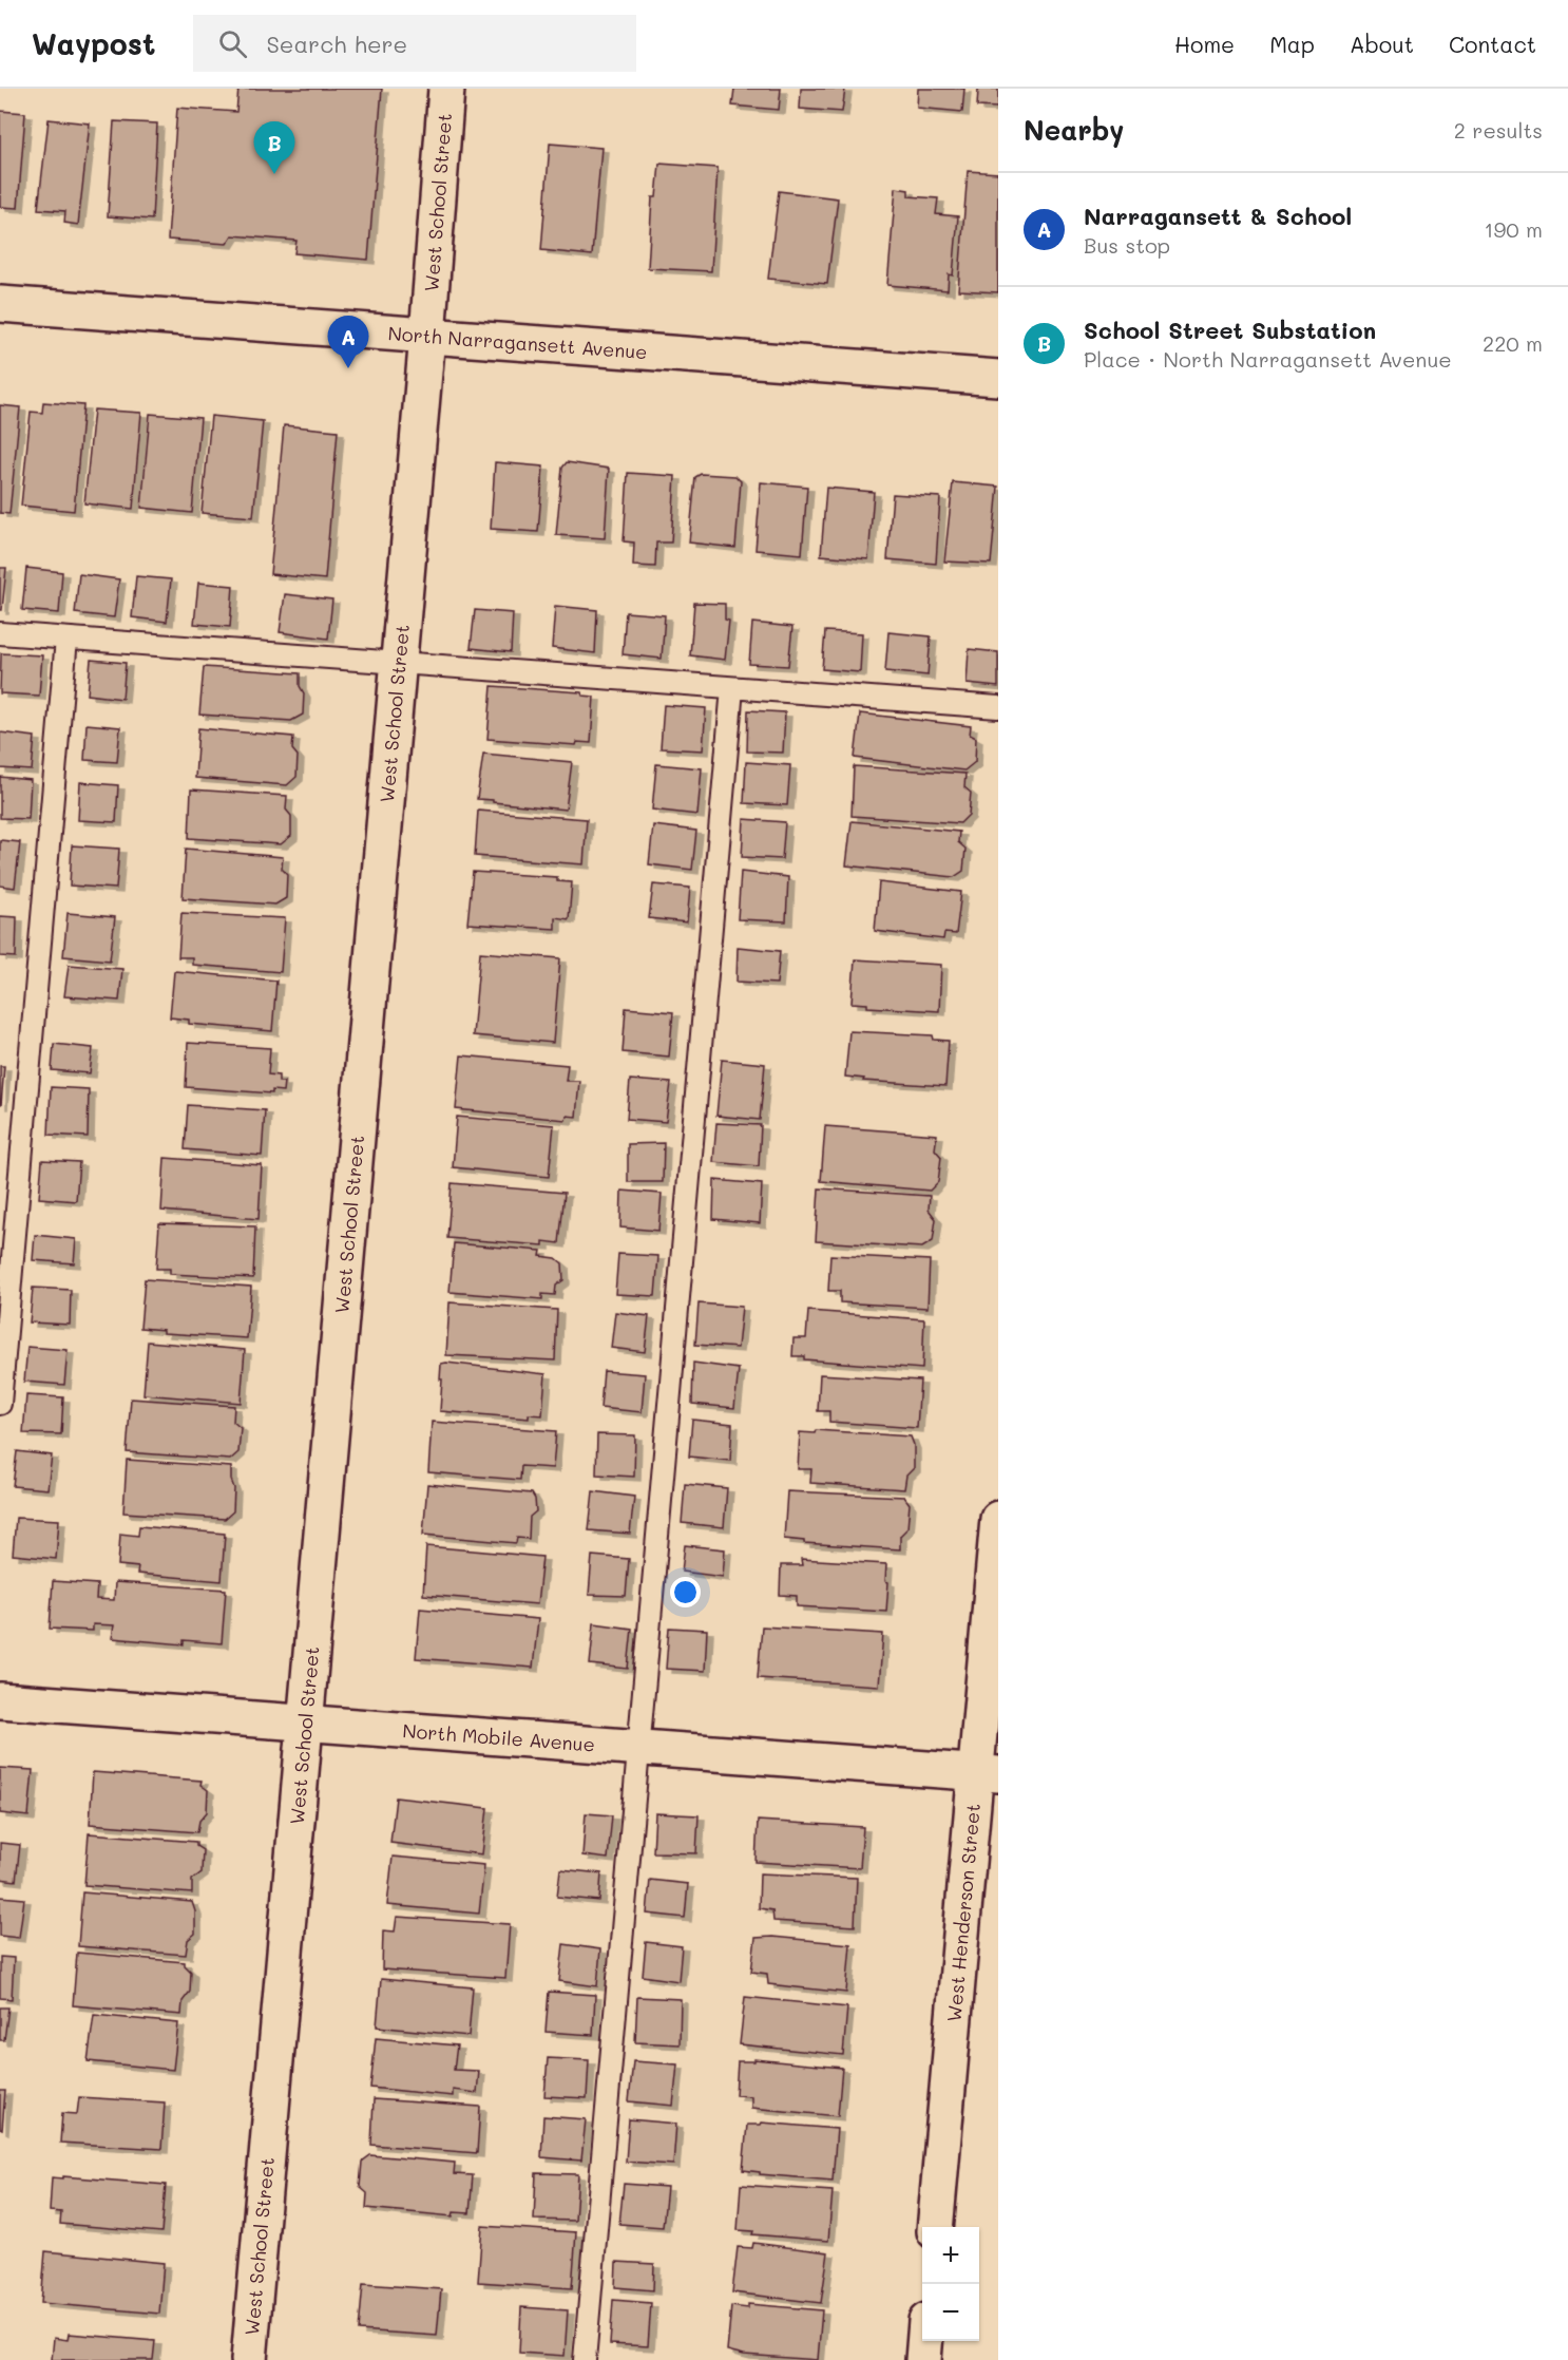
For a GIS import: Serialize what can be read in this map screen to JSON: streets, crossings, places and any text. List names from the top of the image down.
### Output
{
  "streets": {
    "street": [
      "West School Street",
      "North Narragansett Avenue",
      "North Mobile Avenue",
      "West Henderson Street"
    ]
  },
  "crossings": [
    ["West School Street", "North Narragansett Avenue"],
    ["West School Street", "North Mobile Avenue"],
    ["North Mobile Avenue", "West Henderson Street"]
  ],
  "page": {
    "header": "Waypost",
    "search": "Search here",
    "nav": [
      "Home",
      "Map",
      "About",
      "Contact"
    ],
    "heading": ["Nearby", "2 results"],
    "pins": ["B", "A"],
    "list": [
      {
        "mark": "A",
        "name": "Narragansett & School",
        "note": "Bus stop",
        "value": "190 m"
      },
      {
        "mark": "B",
        "name": "School Street Substation",
        "note": "Place · North Narragansett Avenue",
        "value": "220 m"
      }
    ],
    "map_buttons": ["+", "−"]
  }
}
